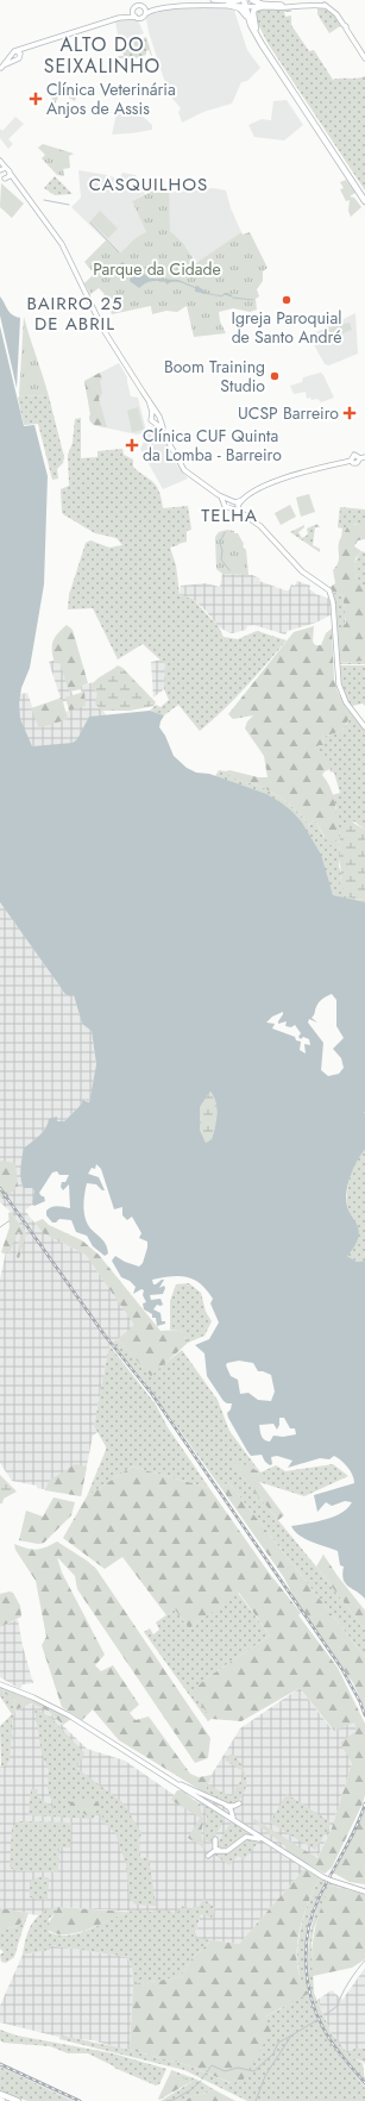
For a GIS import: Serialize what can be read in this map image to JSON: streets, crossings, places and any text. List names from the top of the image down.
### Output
{
  "districts": [
    "ALTO DO SEIXALINHO",
    "CASQUILHOS",
    "BAIRRO 25 DE ABRIL",
    "TELHA"
  ],
  "parks": ["Parque da Cidade"],
  "places": {
    "health": ["Clínica Veterinária Anjos de Assis", "UCSP Barreiro", "Clínica CUF Quinta da Lomba - Barreiro"],
    "other": ["Igreja Paroquial de Santo André", "Boom Training Studio"]
  }
}
